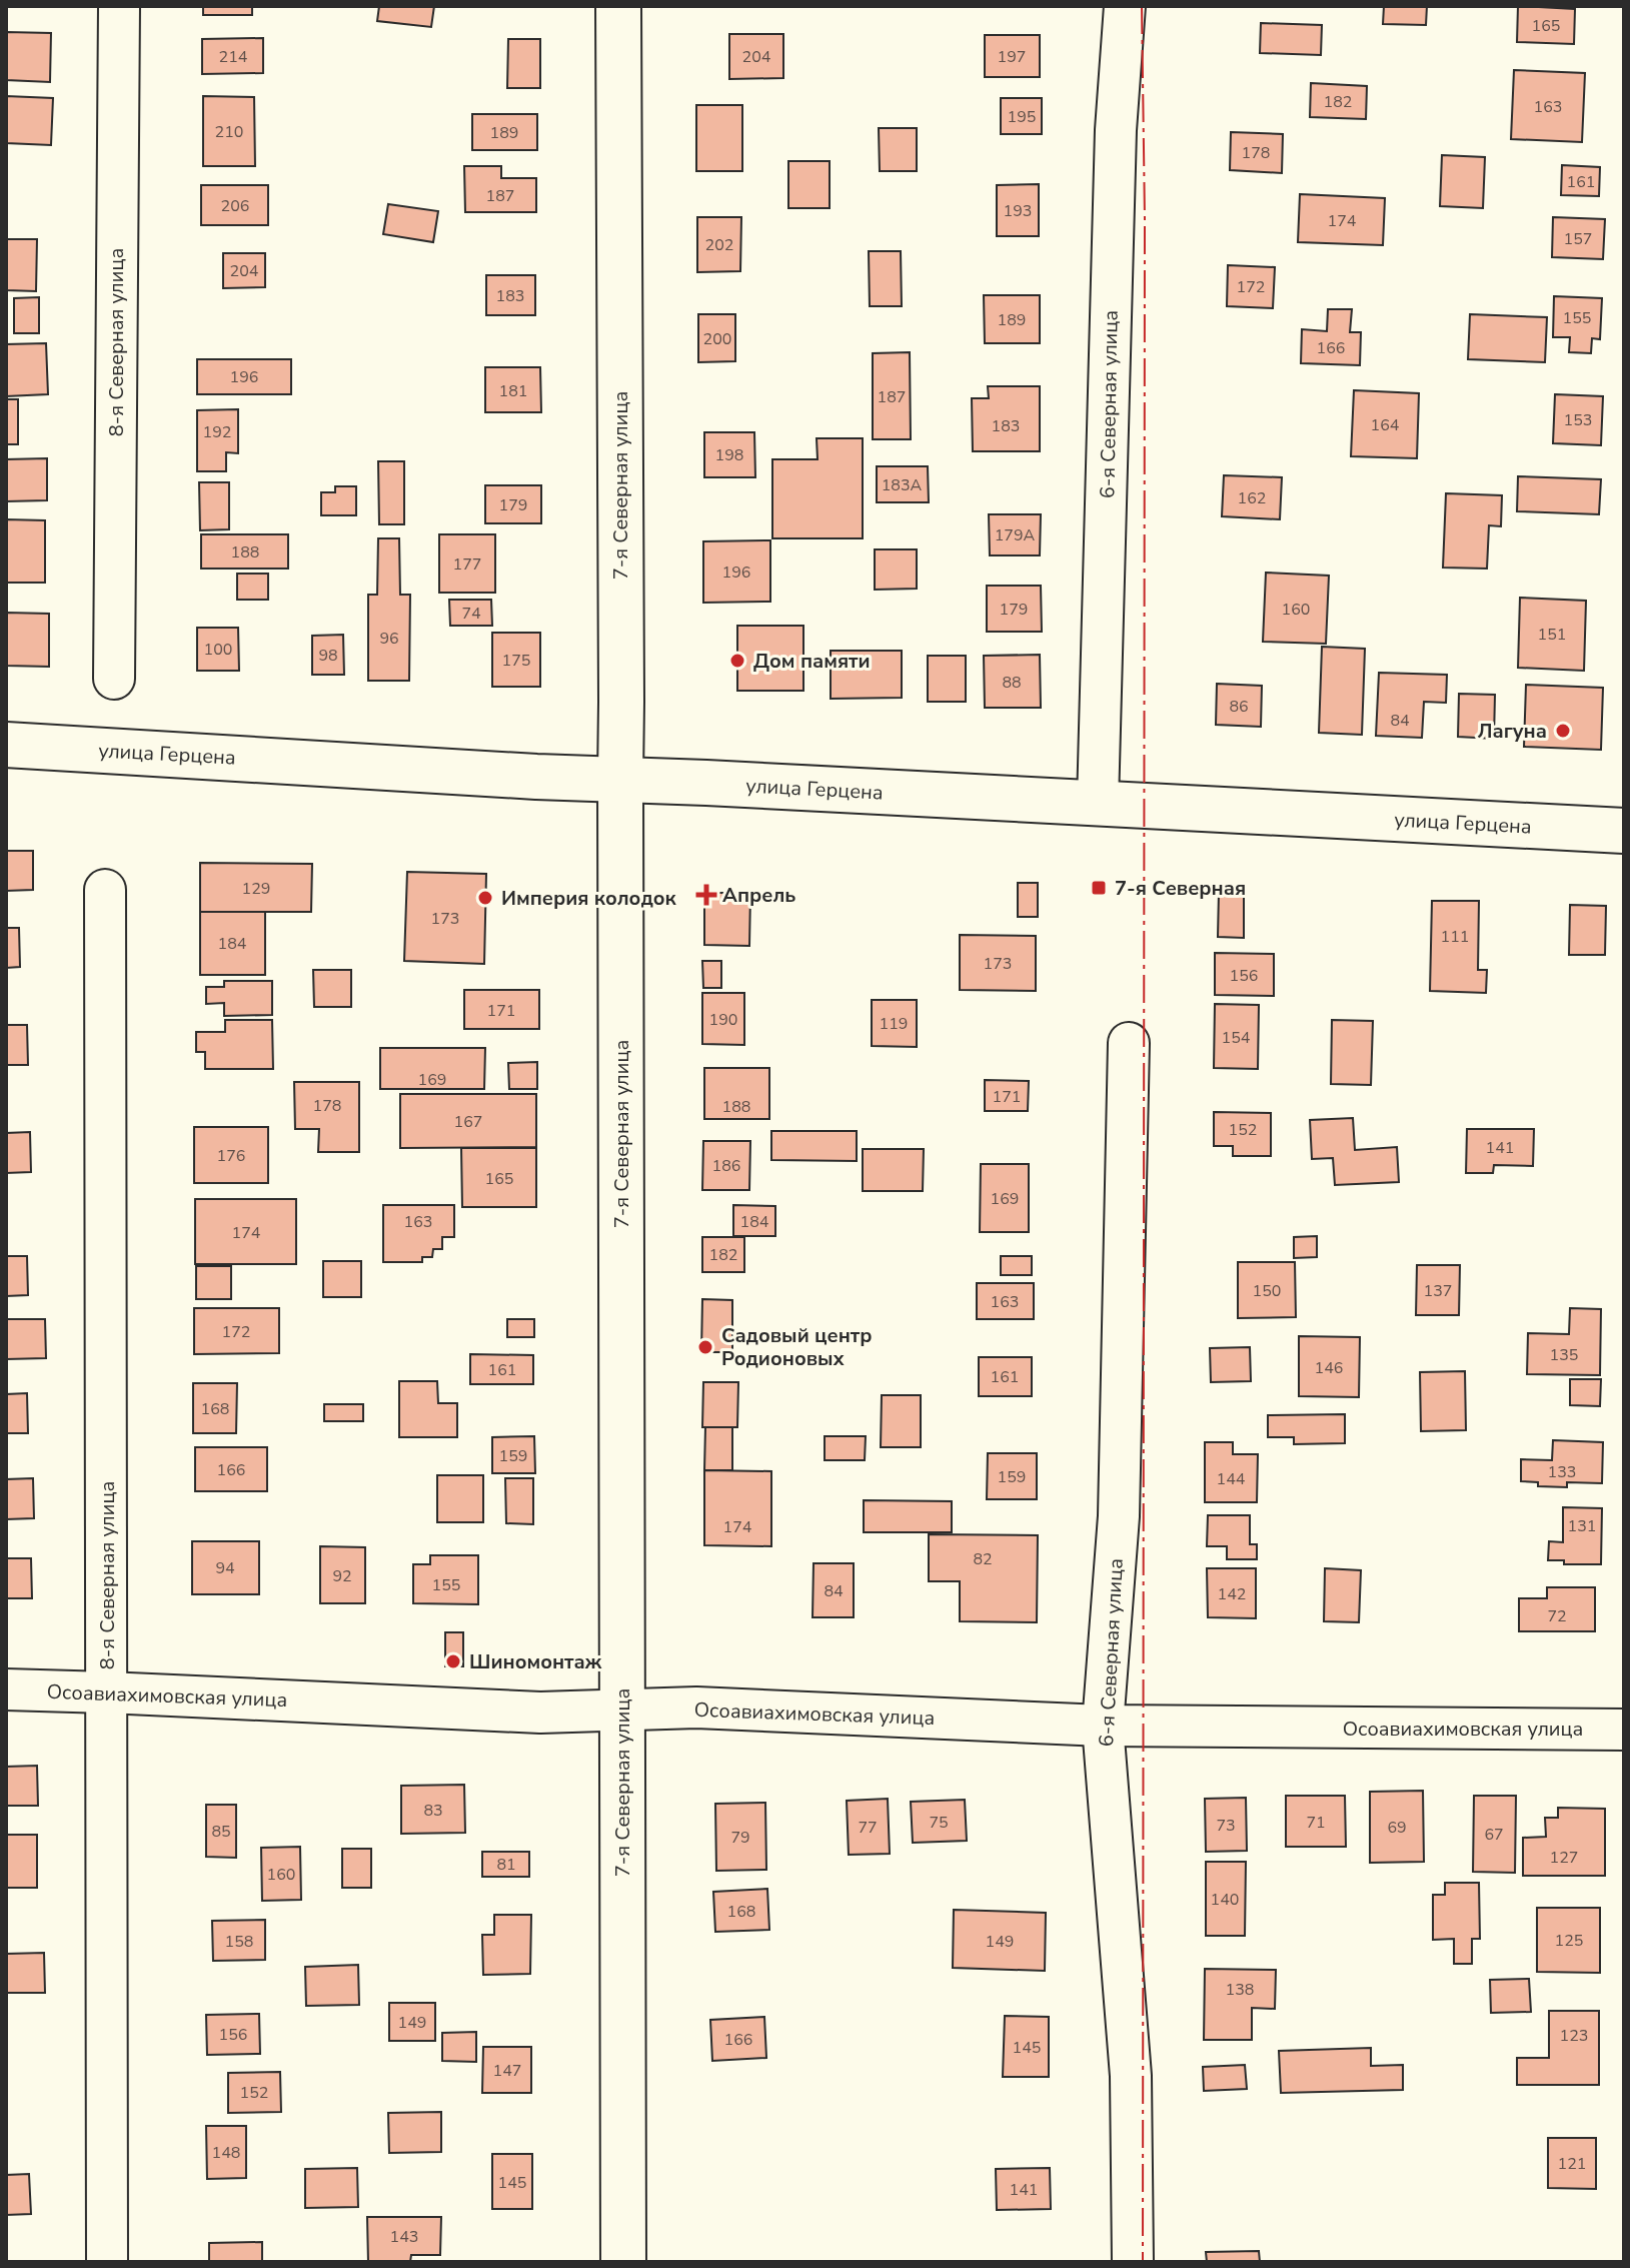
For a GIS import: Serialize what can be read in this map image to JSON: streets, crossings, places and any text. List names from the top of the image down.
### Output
{
  "streets": {
    "main road": ["7-я Северная улица", "улица Герцена"],
    "street": ["8-я Северная улица", "6-я Северная улица", "Осоавиахимовская улица"]
  },
  "crossings": [
    ["8-я Северная улица", "Осоавиахимовская улица"],
    ["6-я Северная улица", "улица Герцена"],
    ["6-я Северная улица", "Осоавиахимовская улица"],
    ["7-я Северная улица", "улица Герцена"],
    ["7-я Северная улица", "Осоавиахимовская улица"]
  ],
  "places": {
    "other": [
      "Дом памяти",
      "Лагуна",
      "Империя колодок",
      "Садовый центр Родионовых",
      "Шиномонтаж"
    ],
    "transit": ["7-я Северная"],
    "health": ["Апрель"]
  },
  "house_numbers": [
    "165",
    "214",
    "204",
    "197",
    "182",
    "163",
    "195",
    "210",
    "189",
    "178",
    "161",
    "187",
    "206",
    "193",
    "174",
    "157",
    "202",
    "204",
    "172",
    "183",
    "155",
    "189",
    "200",
    "166",
    "196",
    "181",
    "187",
    "153",
    "164",
    "183",
    "192",
    "198",
    "183А",
    "162",
    "179",
    "179А",
    "188",
    "177",
    "196",
    "179",
    "160",
    "74",
    "151",
    "96",
    "100",
    "98",
    "175",
    "88",
    "86",
    "84",
    "129",
    "173",
    "111",
    "184",
    "173",
    "156",
    "171",
    "190",
    "119",
    "154",
    "169",
    "171",
    "178",
    "188",
    "167",
    "152",
    "141",
    "176",
    "186",
    "165",
    "169",
    "163",
    "184",
    "174",
    "182",
    "150",
    "137",
    "163",
    "172",
    "135",
    "146",
    "161",
    "161",
    "168",
    "159",
    "166",
    "133",
    "159",
    "144",
    "131",
    "174",
    "82",
    "94",
    "92",
    "155",
    "84",
    "142",
    "72",
    "83",
    "75",
    "71",
    "73",
    "77",
    "69",
    "85",
    "67",
    "79",
    "127",
    "81",
    "160",
    "140",
    "168",
    "125",
    "158",
    "149",
    "138",
    "149",
    "156",
    "123",
    "166",
    "145",
    "147",
    "152",
    "148",
    "121",
    "145",
    "141",
    "143"
  ]
}
